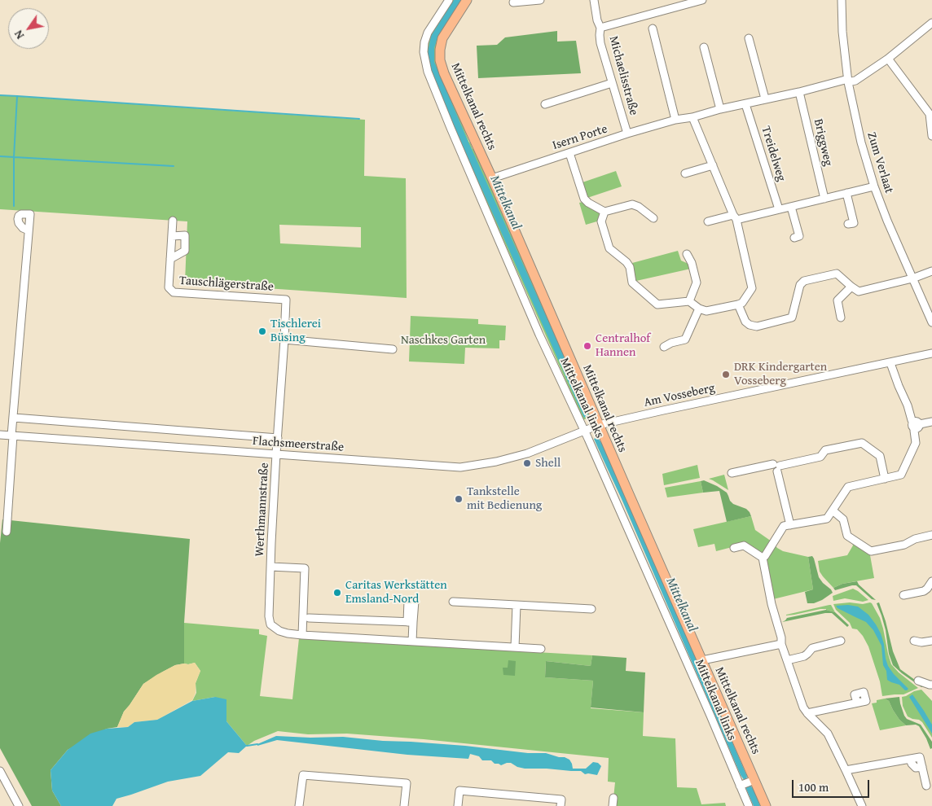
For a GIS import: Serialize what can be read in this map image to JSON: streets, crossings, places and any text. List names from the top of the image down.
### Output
{
  "streets": {
    "main road": ["Mittelkanal rechts"],
    "street": [
      "Michaelisstraße",
      "Isern Porte",
      "Briggweg",
      "Treidelweg",
      "Zum Verlaat",
      "Tauschlägerstraße",
      "Am Vosseberg",
      "Mittelkanal links",
      "Flachsmeerstraße",
      "Werthmannstraße"
    ]
  },
  "crossings": [
    ["Michaelisstraße", "Isern Porte"],
    ["Mittelkanal rechts", "Isern Porte"],
    ["Mittelkanal rechts", "Am Vosseberg"],
    ["Mittelkanal rechts", "Mittelkanal links"],
    ["Mittelkanal rechts", "Flachsmeerstraße"],
    ["Isern Porte", "Briggweg"],
    ["Isern Porte", "Treidelweg"],
    ["Isern Porte", "Zum Verlaat"],
    ["Tauschlägerstraße", "Flachsmeerstraße"],
    ["Tauschlägerstraße", "Werthmannstraße"],
    ["Am Vosseberg", "Mittelkanal links"],
    ["Am Vosseberg", "Flachsmeerstraße"],
    ["Mittelkanal links", "Flachsmeerstraße"],
    ["Flachsmeerstraße", "Werthmannstraße"]
  ],
  "water": ["Mittelkanal"],
  "parks": ["Naschkes Garten"],
  "places": [
    "Tischlerei Büsing",
    "Centralhof Hannen",
    "DRK Kindergarten Vosseberg",
    "Shell",
    "Tankstelle mit Bedienung",
    "Caritas Werkstätten Emsland-Nord"
  ],
  "scale_bar": "100 m",
  "north": "bottom left"
}
